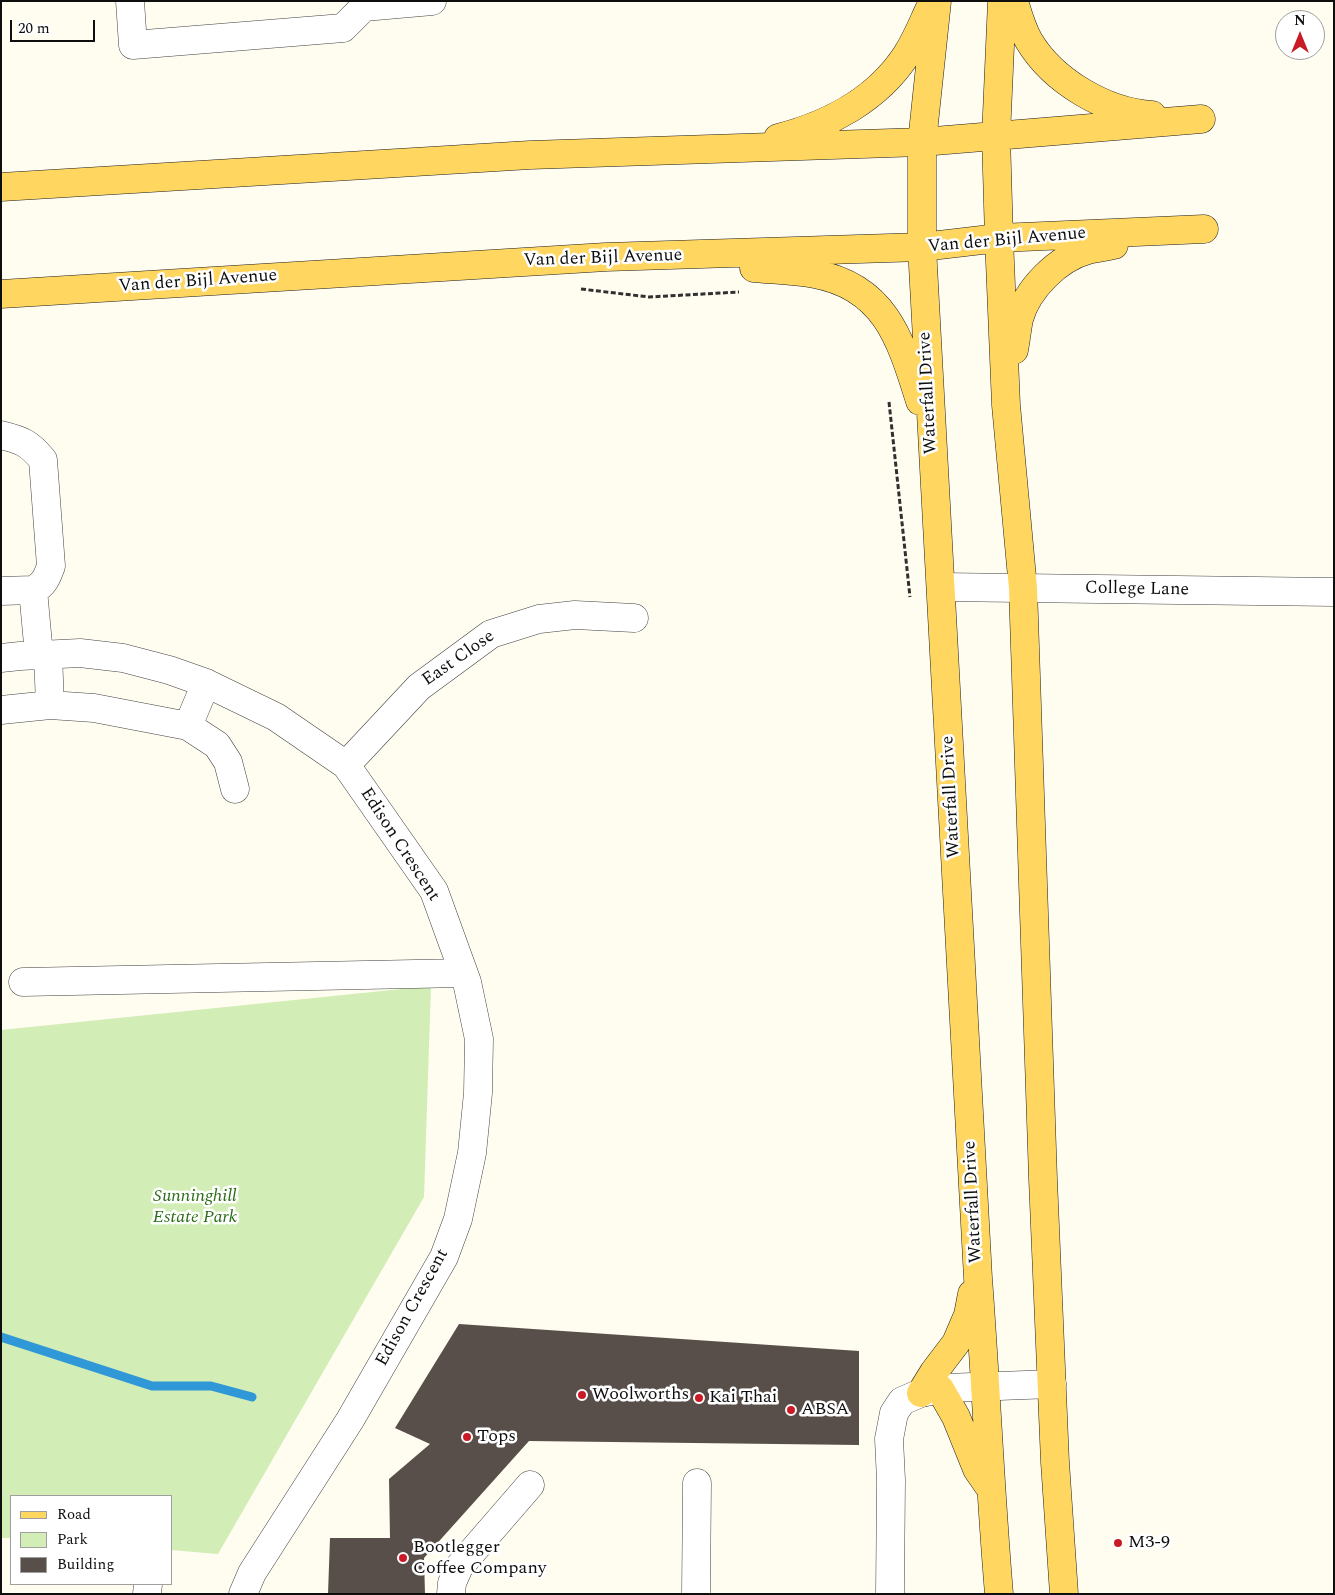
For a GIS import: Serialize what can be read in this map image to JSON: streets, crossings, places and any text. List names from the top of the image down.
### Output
{
  "streets": {
    "main road": ["Van der Bijl Avenue", "Waterfall Drive"],
    "street": ["College Lane", "East Close", "Edison Crescent"]
  },
  "crossings": [
    ["Van der Bijl Avenue", "Waterfall Drive"],
    ["Waterfall Drive", "College Lane"],
    ["East Close", "Edison Crescent"]
  ],
  "parks": ["Sunninghill Estate Park"],
  "places": [
    "Woolworths",
    "Kai Thai",
    "ABSA",
    "Tops",
    "M3-9",
    "Bootlegger Coffee Company"
  ],
  "legend": ["Road", "Park", "Building"],
  "scale_bar": "20 m",
  "north": "top"
}
